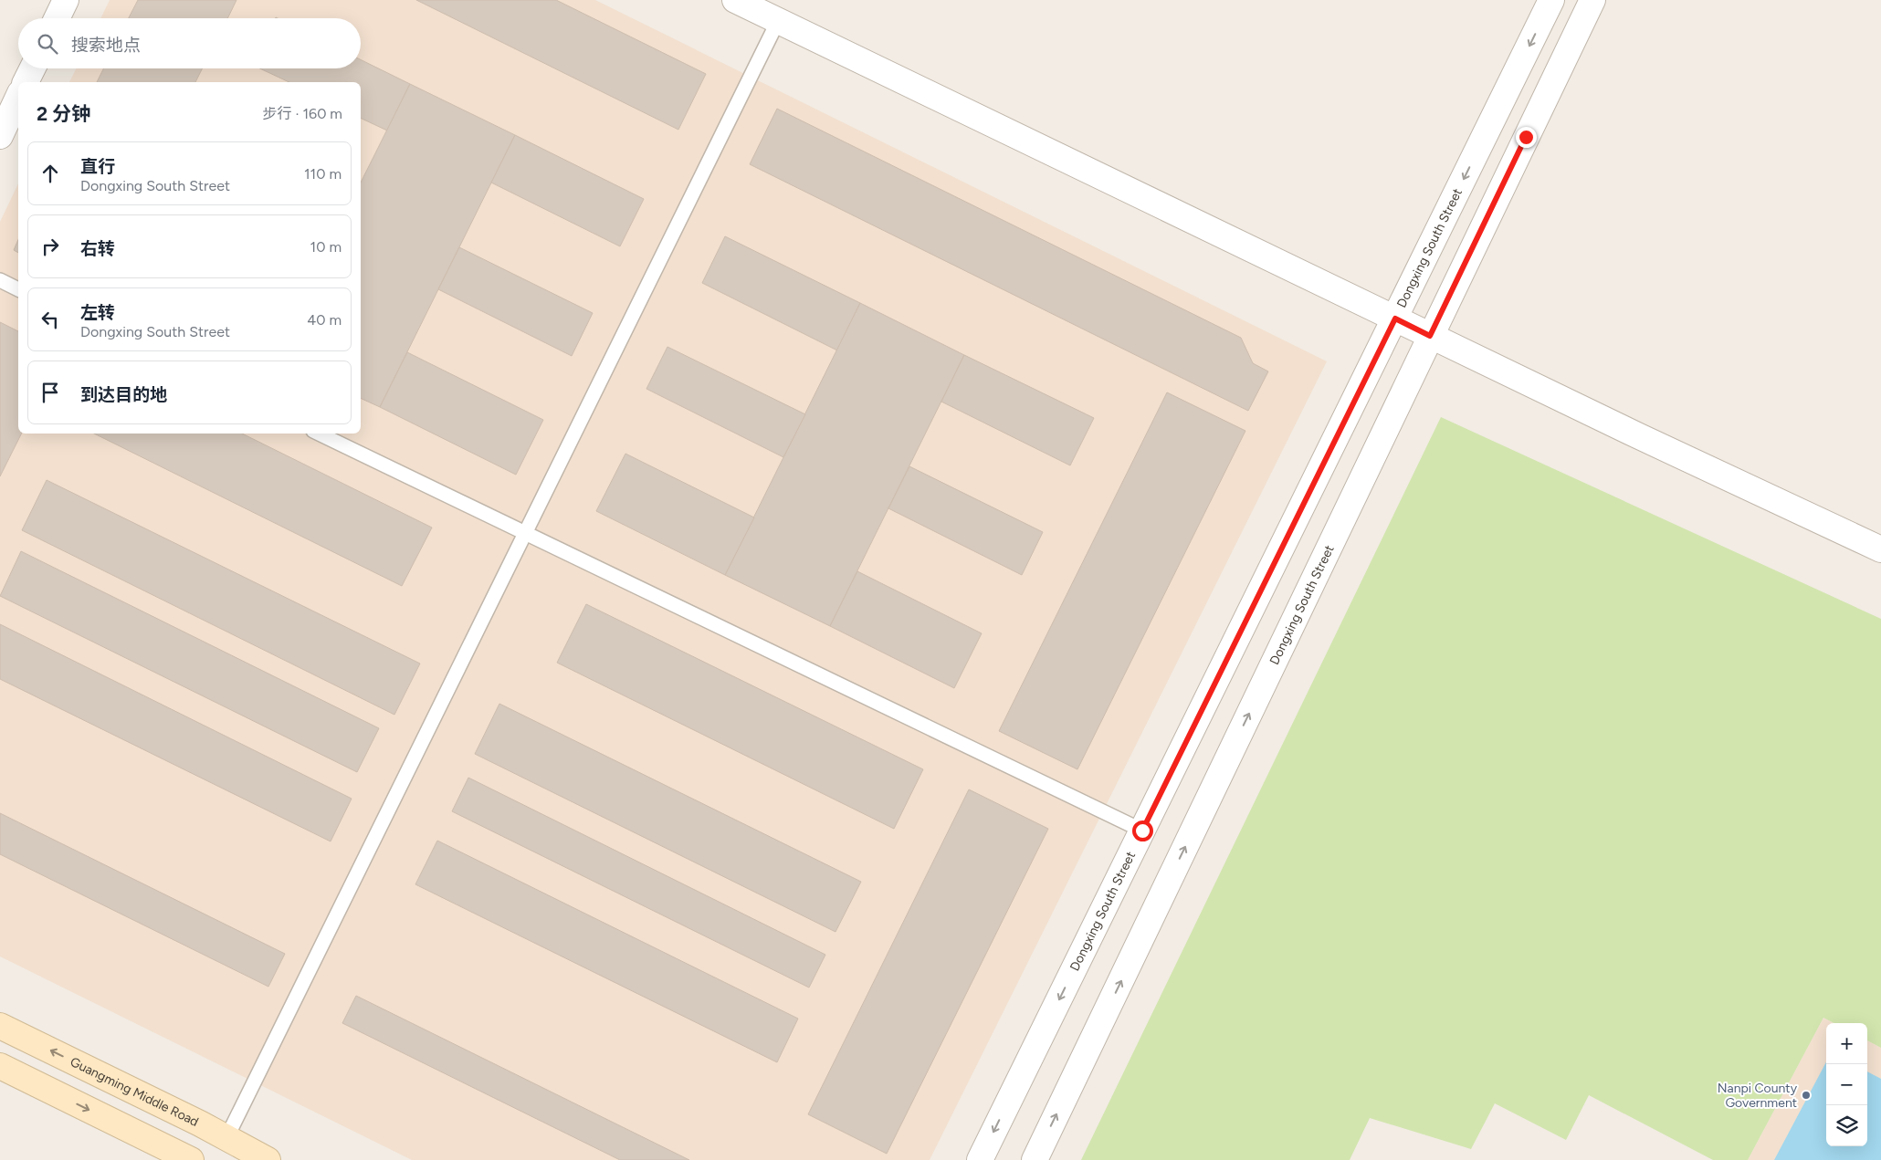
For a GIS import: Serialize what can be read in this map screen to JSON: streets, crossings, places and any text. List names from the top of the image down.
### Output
{
  "streets": {
    "main road": ["Guangming Middle Road"],
    "street": ["Dongxing South Street"]
  },
  "places": ["Nanpi County Government"],
  "page": {
    "search": "搜索地点",
    "heading": ["2 分钟", "步行 · 160 m"],
    "list": [
      ["直行", "Dongxing South Street", "110 m"],
      ["右转", "10 m"],
      ["左转", "Dongxing South Street", "40 m"],
      "到达目的地"
    ],
    "map_buttons": ["+", "−"]
  }
}
